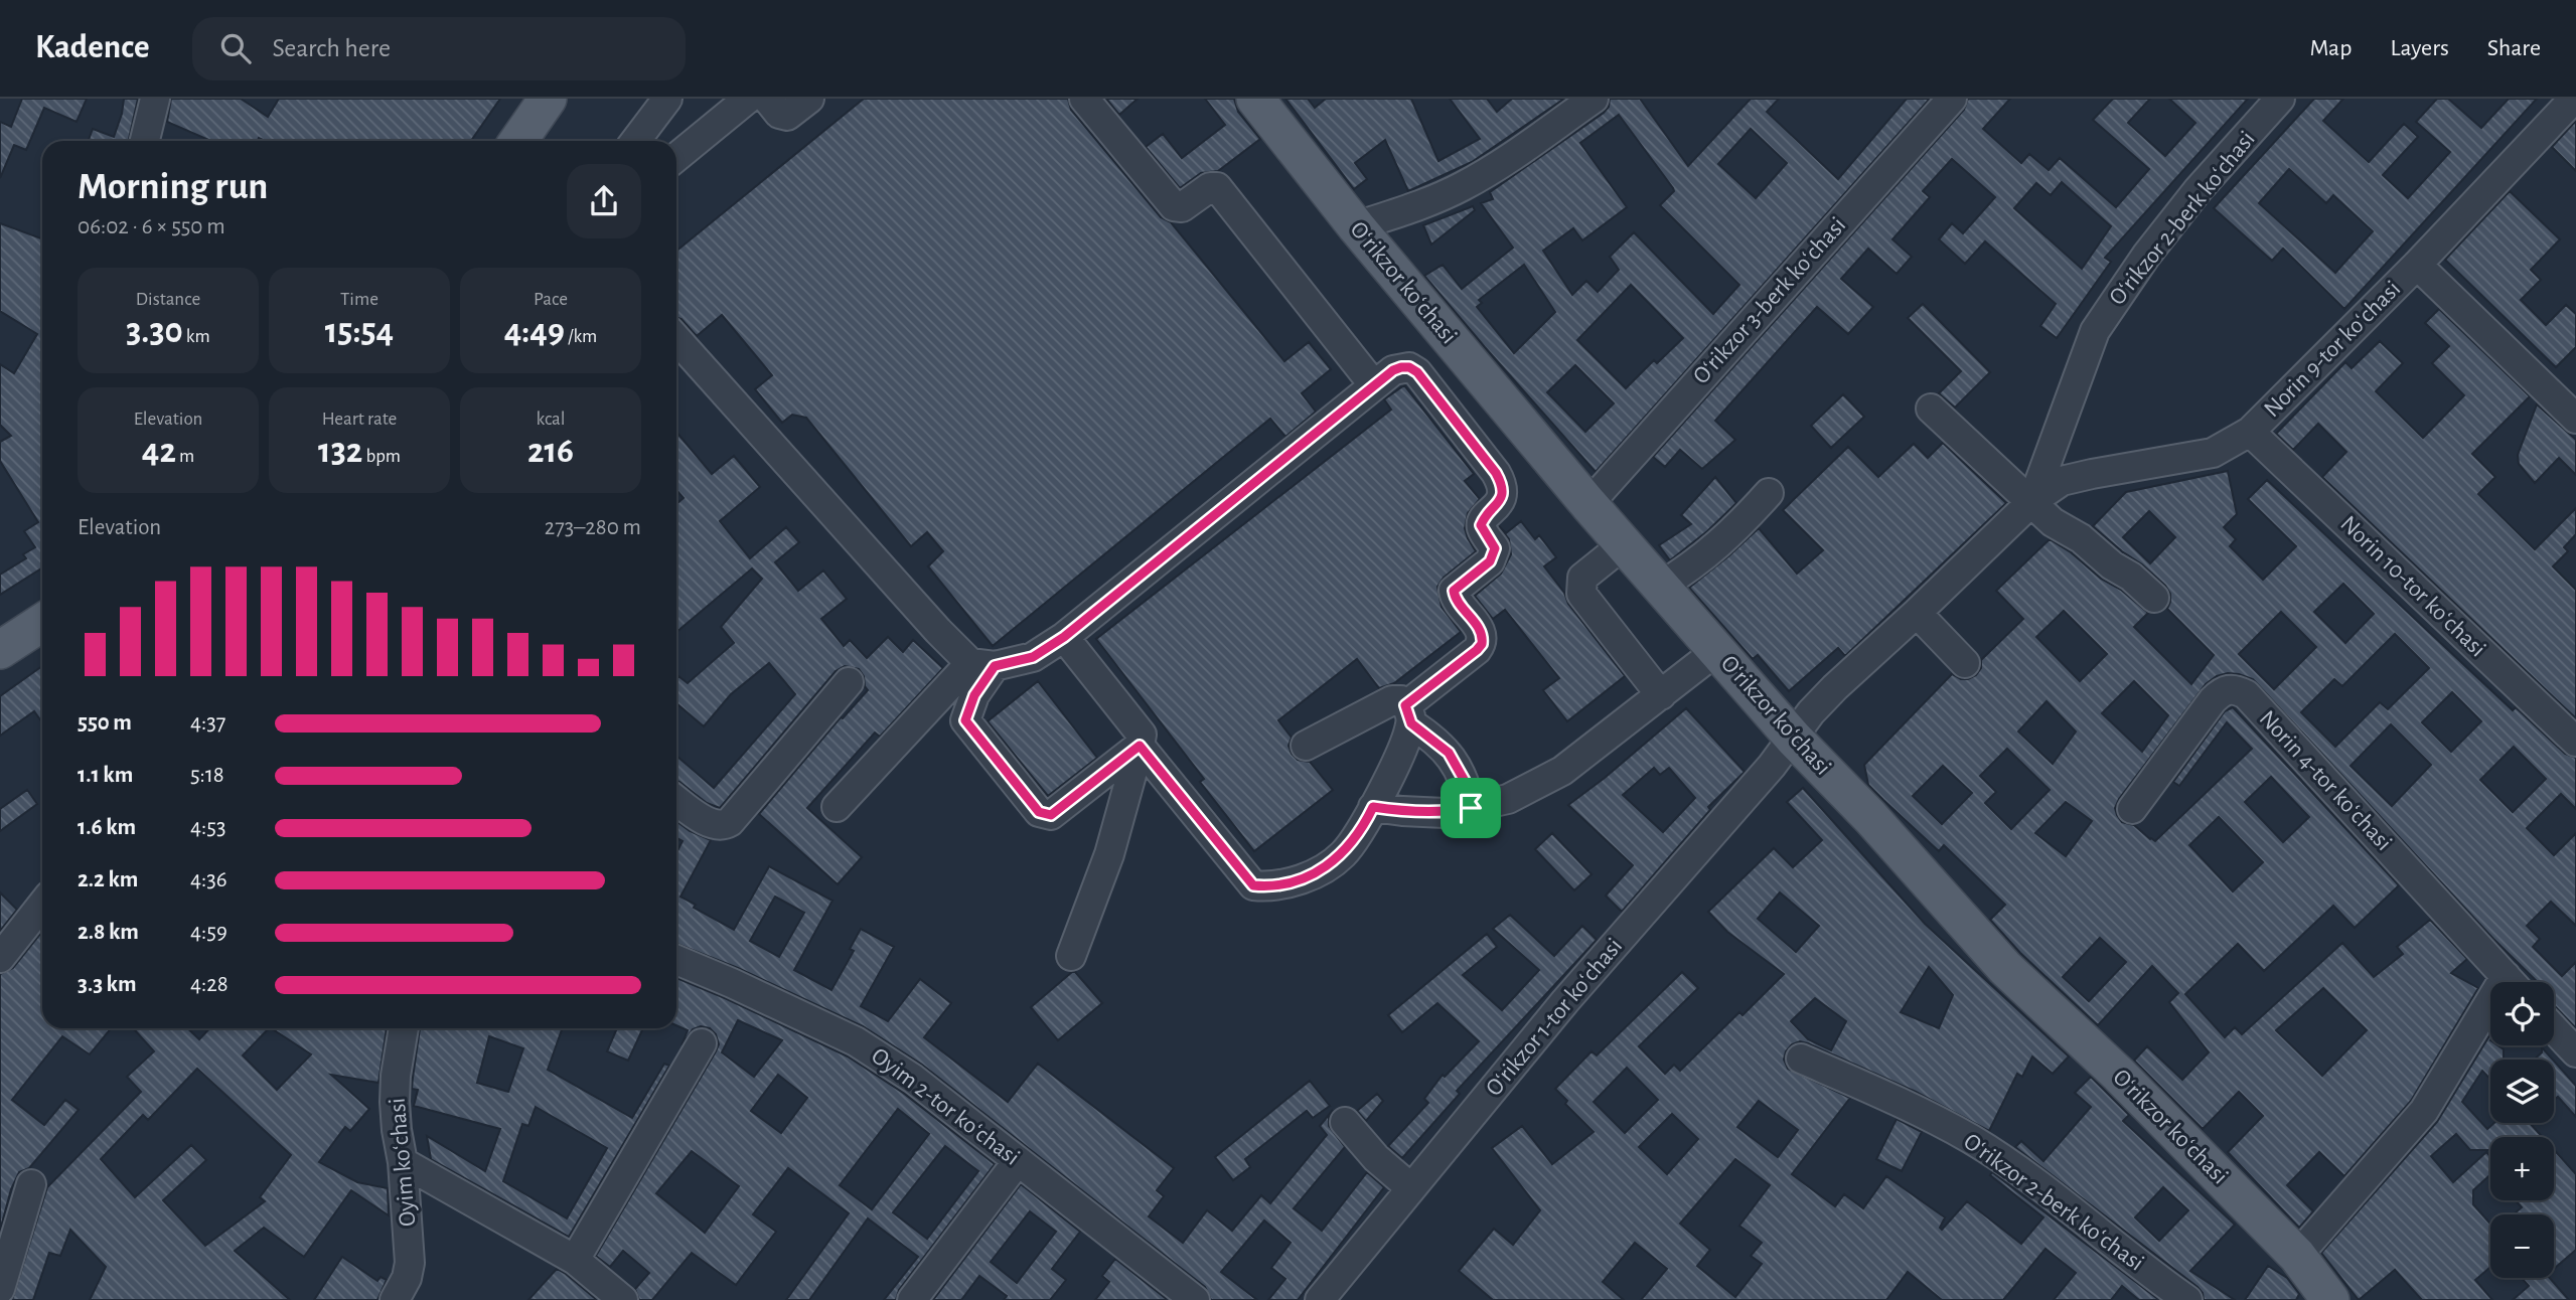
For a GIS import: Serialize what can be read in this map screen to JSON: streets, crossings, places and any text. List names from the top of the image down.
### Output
{
  "streets": {
    "main road": ["Oʻrikzor koʻchasi"],
    "street": [
      "Oʻrikzor 2-berk koʻchasi",
      "Oʻrikzor 3-berk koʻchasi",
      "Norin 9-tor koʻchasi",
      "Norin 10-tor koʻchasi",
      "Norin 4-tor koʻchasi",
      "Oʻrikzor 1-tor koʻchasi",
      "Oyim 2-tor koʻchasi",
      "Oyim koʻchasi"
    ]
  },
  "crossings": [
    ["Oʻrikzor 2-berk koʻchasi", "Norin 9-tor koʻchasi"],
    ["Oʻrikzor koʻchasi", "Oʻrikzor 3-berk koʻchasi"],
    ["Oʻrikzor koʻchasi", "Oʻrikzor 1-tor koʻchasi"],
    ["Norin 9-tor koʻchasi", "Norin 10-tor koʻchasi"],
    ["Norin 9-tor koʻchasi", "Oʻrikzor 1-tor koʻchasi"]
  ],
  "page": {
    "header": "Kadence",
    "search": "Search here",
    "nav": ["Map", "Layers", "Share"],
    "heading": ["Morning run", "06:02 · 6 × 550 m"],
    "stats": [
      ["Distance", "3.30 km"],
      ["Time", "15:54"],
      ["Pace", "4:49 /km"],
      ["Elevation", "42 m"],
      ["Heart rate", "132 bpm"],
      ["kcal", "216"]
    ],
    "chart": ["Elevation", "273–280 m"],
    "list": [
      {
        "name": "550 m",
        "note": "4:37"
      },
      {
        "name": "1.1 km",
        "note": "5:18"
      },
      {
        "name": "1.6 km",
        "note": "4:53"
      },
      {
        "name": "2.2 km",
        "note": "4:36"
      },
      {
        "name": "2.8 km",
        "note": "4:59"
      },
      {
        "name": "3.3 km",
        "note": "4:28"
      }
    ],
    "map_buttons": ["+", "−"]
  }
}
